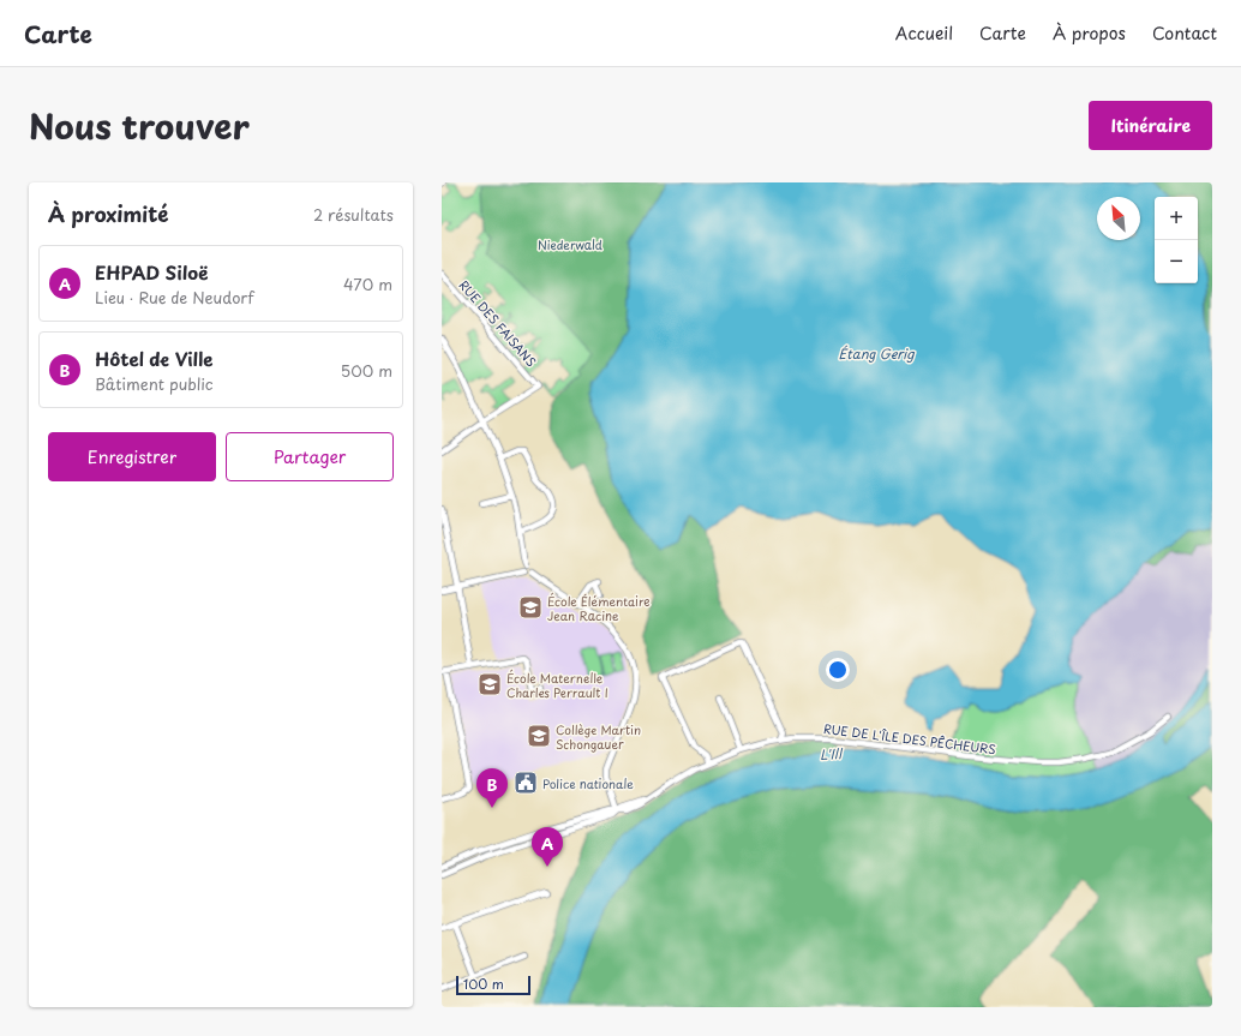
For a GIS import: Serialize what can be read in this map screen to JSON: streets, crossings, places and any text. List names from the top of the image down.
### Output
{
  "streets": {
    "street": ["RUE DES FAISANS", "RUE DE L'ÎLE DES PÊCHEURS"]
  },
  "water": ["Étang Gerig", "L'Ill"],
  "parks": ["Niederwald"],
  "places": {
    "school or university": ["École Élémentaire Jean Racine", "École Maternelle Charles Perrault I", "Collège Martin Schongauer"],
    "public building": ["Police nationale"]
  },
  "scale_bar": "100 m",
  "north": "top left",
  "page": {
    "header": "Carte",
    "nav": [
      "Accueil",
      "Carte",
      "À propos",
      "Contact"
    ],
    "title": "Nous trouver",
    "buttons": [
      "Itinéraire",
      ["Enregistrer", "Partager"]
    ],
    "heading": ["À proximité", "2 résultats"],
    "map_buttons": ["+", "−"],
    "list": [
      {
        "mark": "A",
        "name": "EHPAD Siloë",
        "note": "Lieu · Rue de Neudorf",
        "value": "470 m"
      },
      {
        "mark": "B",
        "name": "Hôtel de Ville",
        "note": "Bâtiment public",
        "value": "500 m"
      }
    ],
    "pins": ["B", "A"],
    "scale": "100 m"
  }
}
